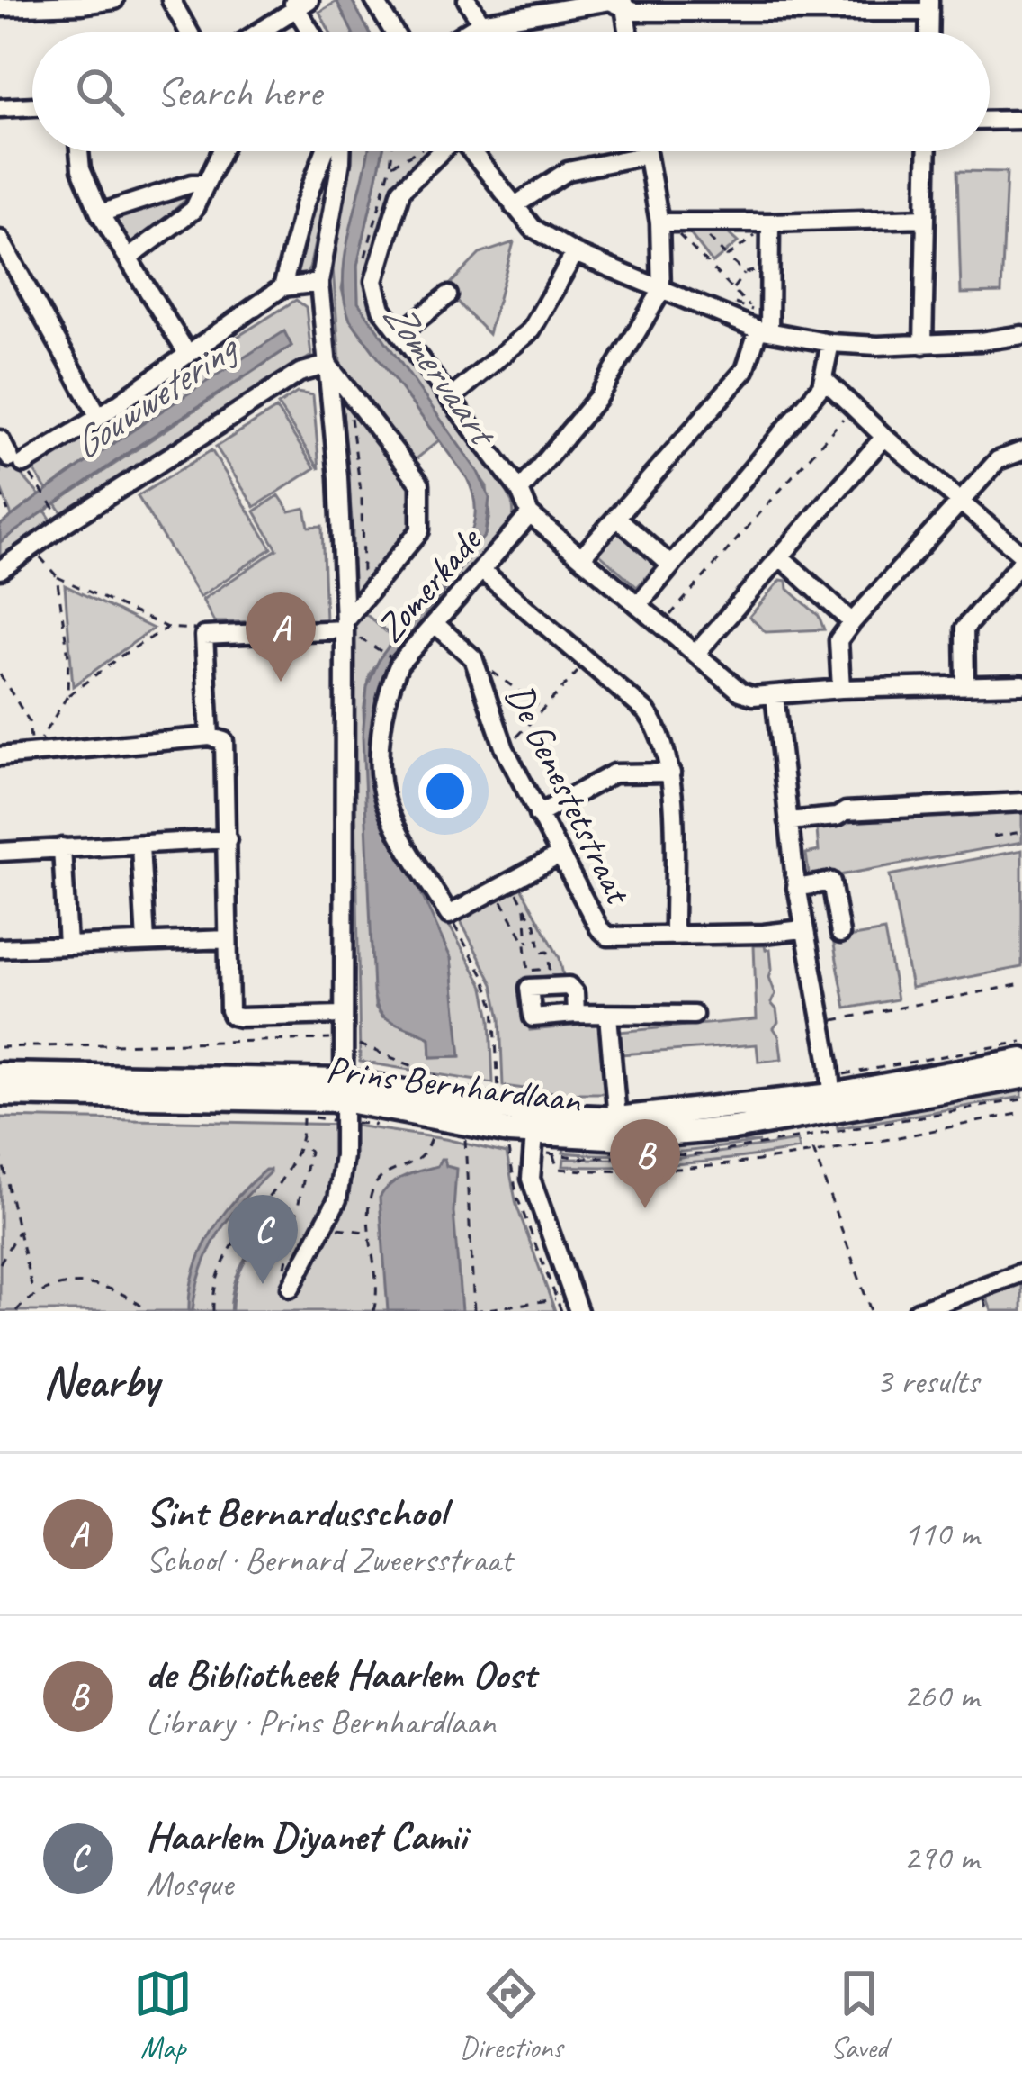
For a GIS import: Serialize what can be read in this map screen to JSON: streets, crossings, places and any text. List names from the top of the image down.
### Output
{
  "streets": {
    "main road": ["Prins Bernhardlaan"],
    "street": ["Zomerkade", "De Genestetstraat"]
  },
  "crossings": [
    ["Zomerkade", "De Genestetstraat"]
  ],
  "water": ["Zomervaart", "Gouwwetering"],
  "page": {
    "search": "Search here",
    "pins": ["A", "B", "C"],
    "heading": ["Nearby", "3 results"],
    "list": [
      {
        "mark": "A",
        "name": "Sint Bernardusschool",
        "note": "School · Bernard Zweersstraat",
        "value": "110 m"
      },
      {
        "mark": "B",
        "name": "de Bibliotheek Haarlem Oost",
        "note": "Library · Prins Bernhardlaan",
        "value": "260 m"
      },
      {
        "mark": "C",
        "name": "Haarlem Diyanet Camii",
        "note": "Mosque",
        "value": "290 m"
      }
    ],
    "nav": ["Map", "Directions", "Saved"]
  }
}
